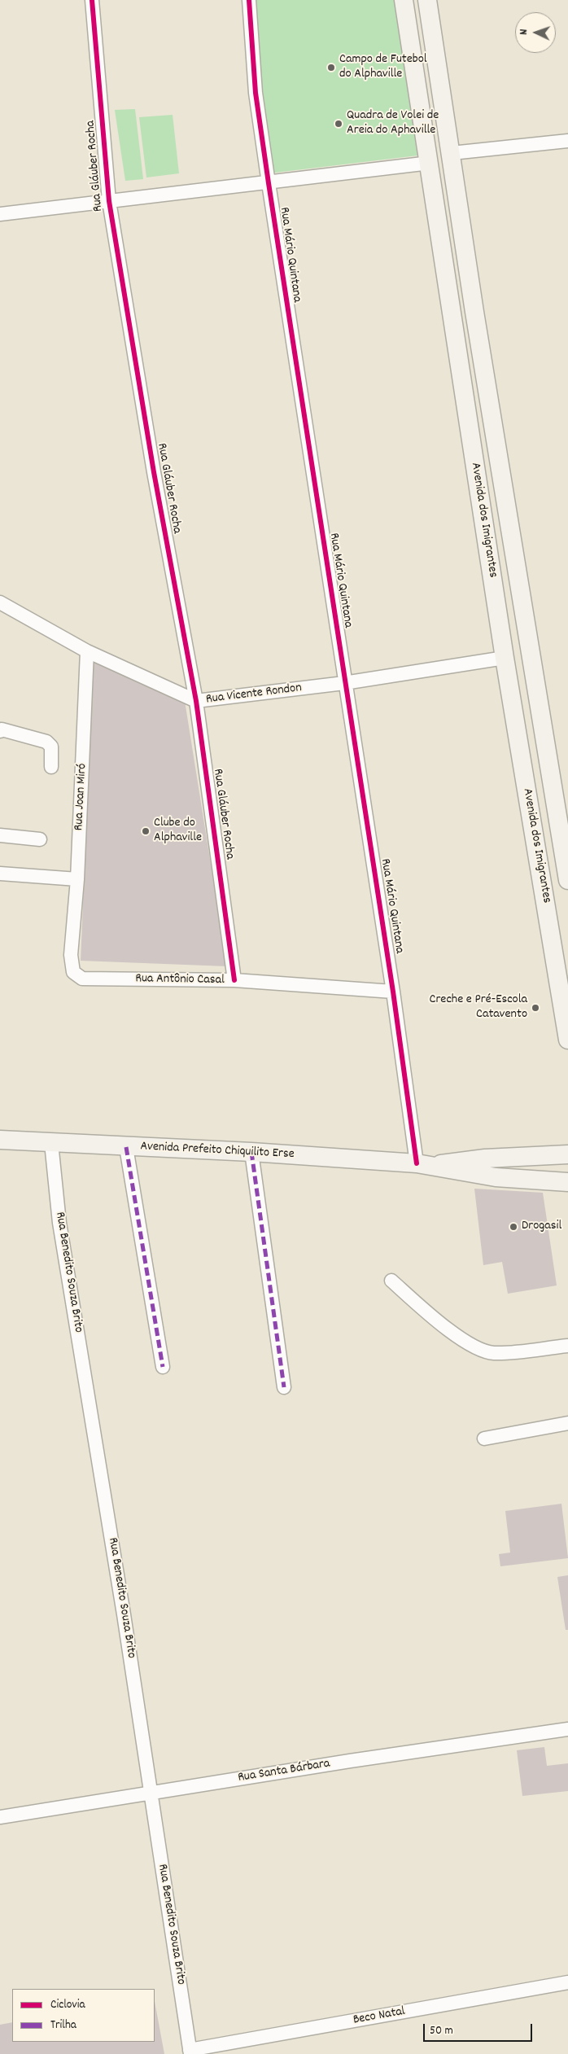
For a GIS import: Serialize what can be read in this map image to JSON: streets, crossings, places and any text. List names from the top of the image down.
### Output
{
  "streets": {
    "main road": ["Avenida dos Imigrantes", "Avenida Prefeito Chiquilito Erse"],
    "street": [
      "Rua Gláuber Rocha",
      "Rua Mário Quintana",
      "Rua Vicente Rondon",
      "Rua Joan Miró",
      "Rua Antônio Casal",
      "Rua Benedito Souza Brito",
      "Rua Santa Bárbara",
      "Beco Natal"
    ]
  },
  "crossings": [
    ["Rua Gláuber Rocha", "Rua Vicente Rondon"],
    ["Rua Gláuber Rocha", "Rua Antônio Casal"],
    ["Rua Mário Quintana", "Rua Vicente Rondon"],
    ["Rua Mário Quintana", "Rua Antônio Casal"],
    ["Rua Mário Quintana", "Avenida Prefeito Chiquilito Erse"],
    ["Avenida dos Imigrantes", "Rua Vicente Rondon"],
    ["Rua Vicente Rondon", "Rua Joan Miró"],
    ["Rua Joan Miró", "Rua Antônio Casal"],
    ["Avenida Prefeito Chiquilito Erse", "Rua Benedito Souza Brito"],
    ["Rua Benedito Souza Brito", "Rua Santa Bárbara"],
    ["Rua Benedito Souza Brito", "Beco Natal"]
  ],
  "places": [
    "Campo de Futebol do Alphaville",
    "Quadra de Volei de Areia do Aphaville",
    "Clube do Alphaville",
    "Creche e Pré-Escola Catavento",
    "Drogasil"
  ],
  "legend": ["Ciclovia", "Trilha"],
  "scale_bar": "50 m",
  "north": "left"
}
